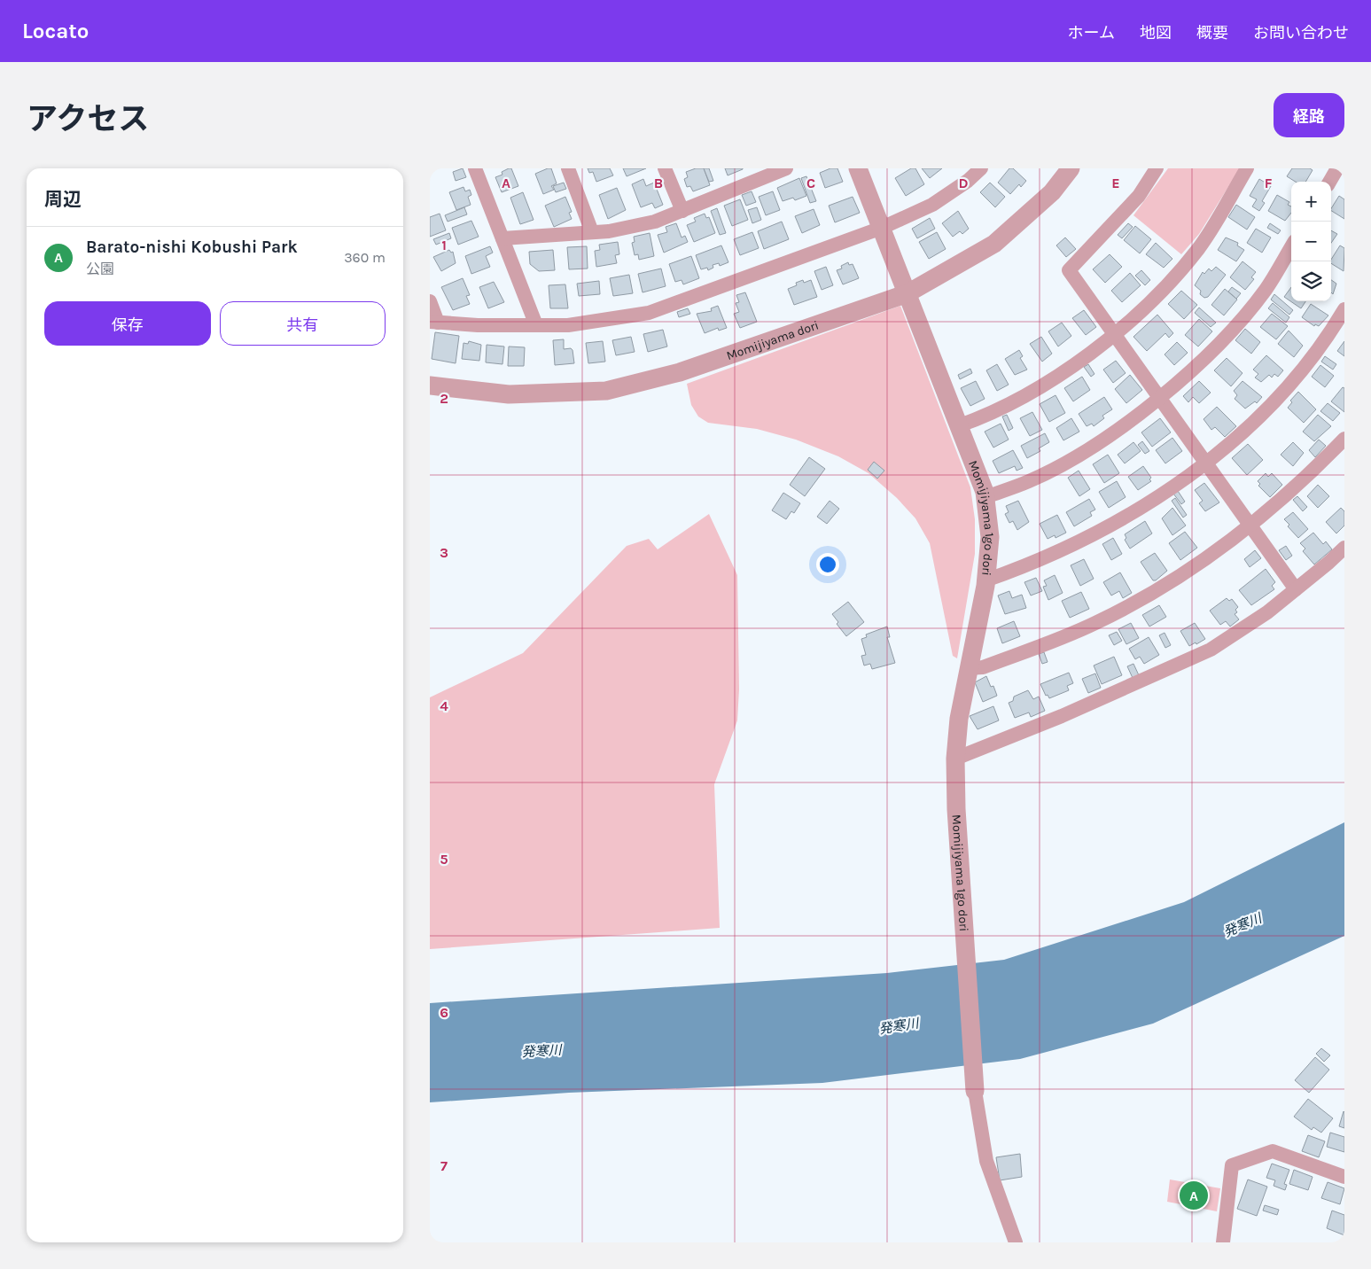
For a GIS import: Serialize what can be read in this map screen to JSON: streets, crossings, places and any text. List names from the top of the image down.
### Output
{
  "streets": {
    "street": ["Momijiyama dori", "Momijiyama 1go dori"]
  },
  "crossings": [
    ["Momijiyama dori", "Momijiyama 1go dori"]
  ],
  "water": ["発寒川"],
  "page": {
    "header": "Locato",
    "nav": [
      "ホーム",
      "地図",
      "概要",
      "お問い合わせ"
    ],
    "title": "アクセス",
    "buttons": [
      "経路",
      ["保存", "共有"]
    ],
    "heading": "周辺",
    "map_buttons": ["+", "−"],
    "list": [
      {
        "mark": "A",
        "name": "Barato-nishi Kobushi Park",
        "note": "公園",
        "value": "360 m"
      }
    ],
    "pins": "A"
  },
  "grid": {
    "columns": [
      "A",
      "B",
      "C",
      "D",
      "E",
      "F"
    ],
    "rows": [
      "1",
      "2",
      "3",
      "4",
      "5",
      "6",
      "7"
    ]
  }
}
